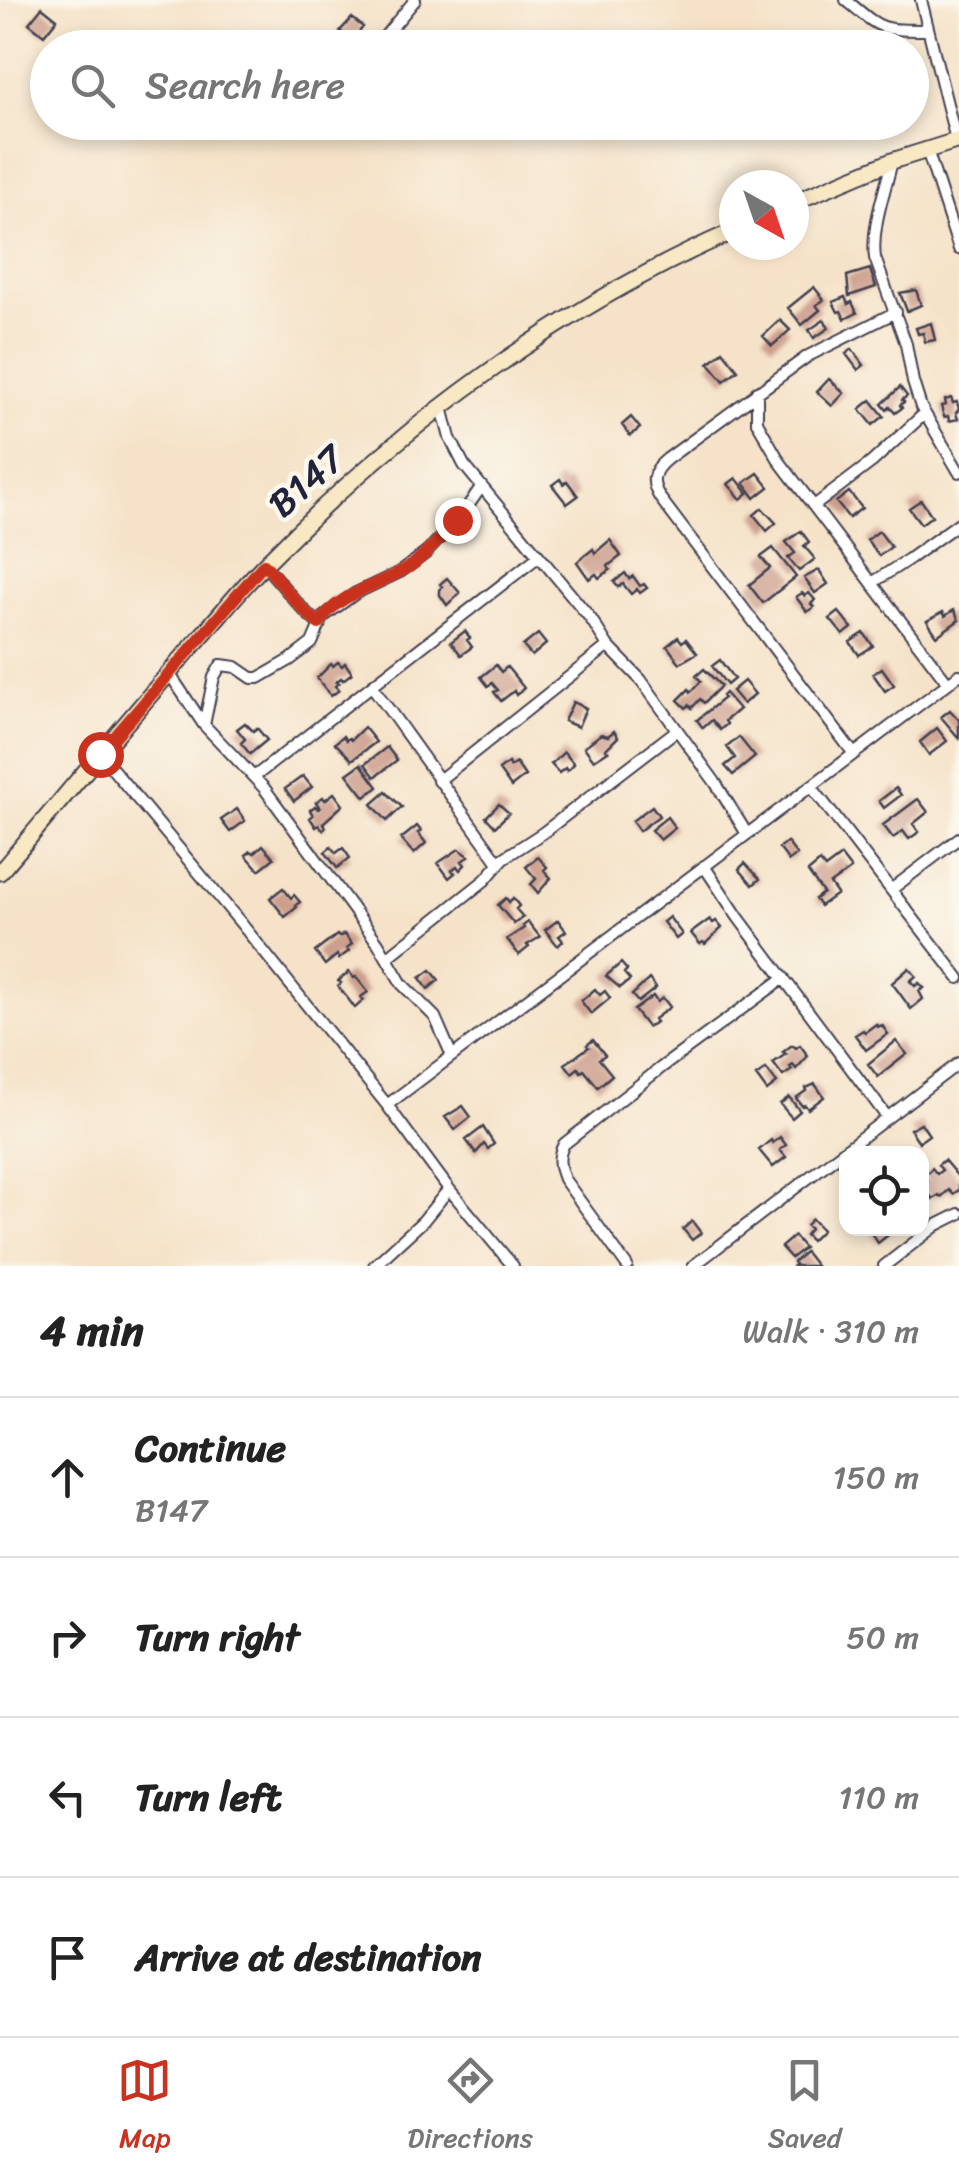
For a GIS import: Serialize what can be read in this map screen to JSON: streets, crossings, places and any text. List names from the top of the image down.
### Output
{
  "streets": {
    "main road": ["B147"]
  },
  "north": "bottom right",
  "page": {
    "search": "Search here",
    "heading": ["4 min", "Walk · 310 m"],
    "list": [
      ["Continue", "B147", "150 m"],
      ["Turn right", "50 m"],
      ["Turn left", "110 m"],
      "Arrive at destination"
    ],
    "nav": ["Map", "Directions", "Saved"]
  }
}
